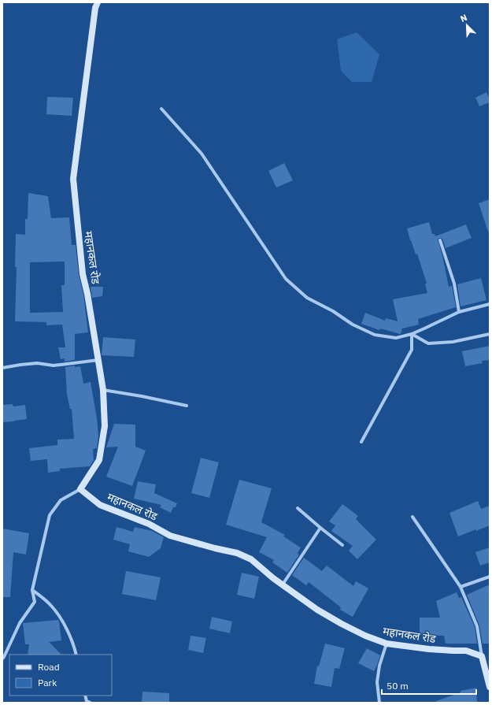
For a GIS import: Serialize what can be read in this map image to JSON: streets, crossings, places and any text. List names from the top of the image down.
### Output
{
  "streets": {
    "main road": ["महानकल रोड"]
  },
  "legend": ["Road", "Park"],
  "scale_bar": "50 m",
  "north": "top left"
}
